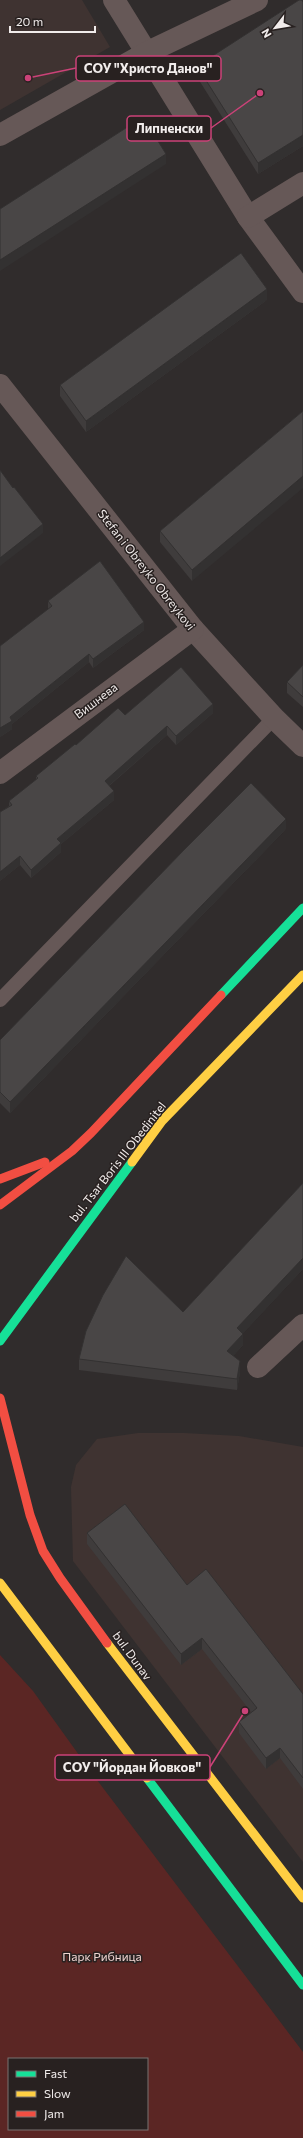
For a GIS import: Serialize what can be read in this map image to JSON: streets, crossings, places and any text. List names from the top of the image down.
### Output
{
  "streets": {
    "main road": ["bul. Tsar Boris III Obedinitel", "bul. Dunav"],
    "street": ["Stefan i Obreyko Obreykovi", "Вишнева"]
  },
  "crossings": [
    ["Stefan i Obreyko Obreykovi", "Вишнева"]
  ],
  "parks": ["Парк Рибница"],
  "places": ["СОУ \"Христо Данов\"", "Липненски", "СОУ \"Йордан Йовков\""],
  "legend": ["Fast", "Slow", "Jam"],
  "scale_bar": "20 m",
  "north": "bottom left"
}
